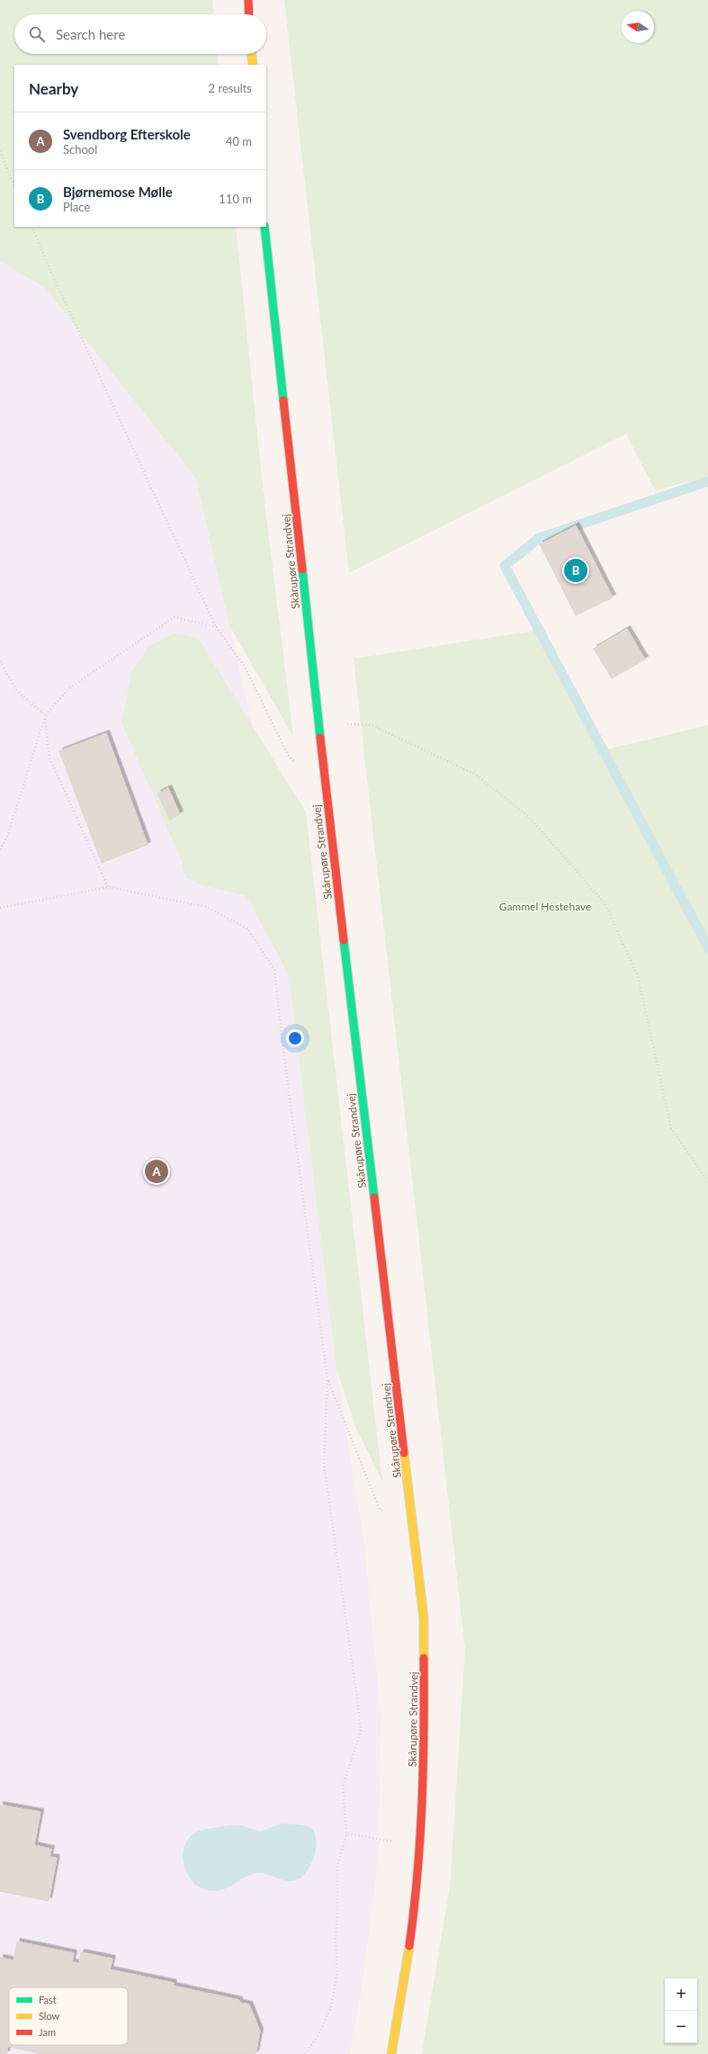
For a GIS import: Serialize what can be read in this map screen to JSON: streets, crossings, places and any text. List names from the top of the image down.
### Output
{
  "streets": {
    "street": ["Skårupøre Strandvej"]
  },
  "parks": ["Gammel Hestehave"],
  "legend": ["Fast", "Slow", "Jam"],
  "north": "left",
  "page": {
    "search": "Search here",
    "heading": ["Nearby", "2 results"],
    "list": [
      {
        "mark": "A",
        "name": "Svendborg Efterskole",
        "note": "School",
        "value": "40 m"
      },
      {
        "mark": "B",
        "name": "Bjørnemose Mølle",
        "note": "Place",
        "value": "110 m"
      }
    ],
    "pins": ["B", "A"],
    "map_buttons": ["+", "−"]
  }
}
